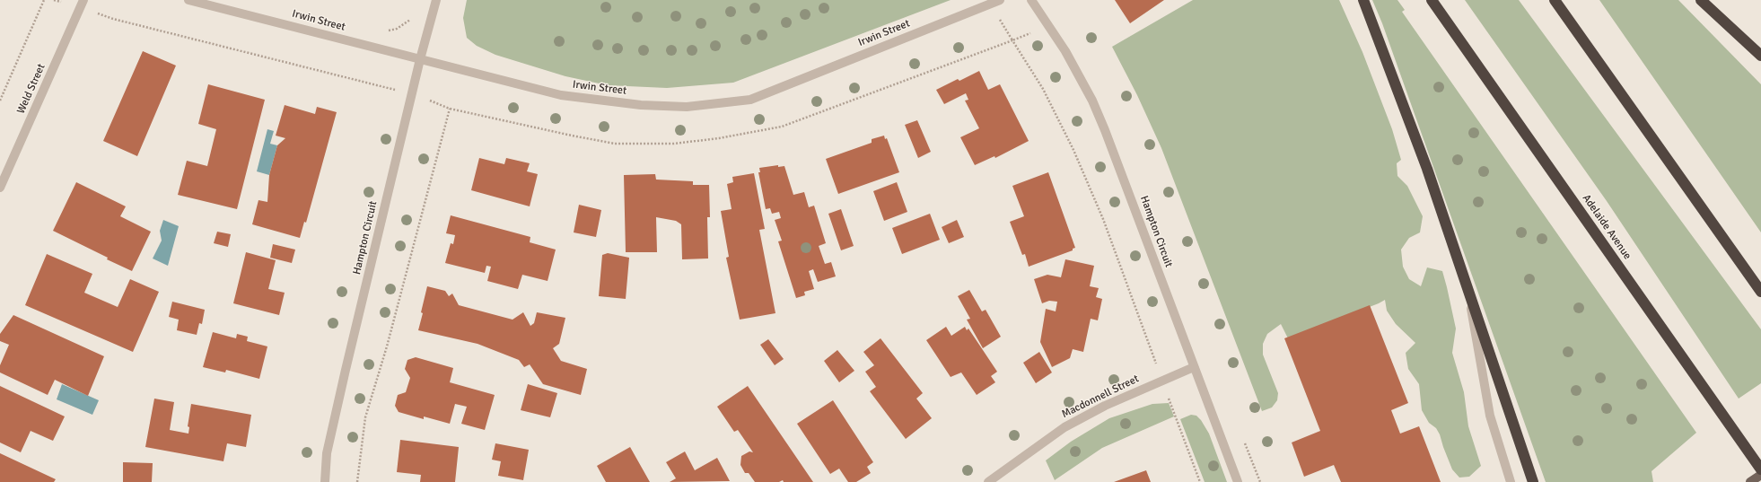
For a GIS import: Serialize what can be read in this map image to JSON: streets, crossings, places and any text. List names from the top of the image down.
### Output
{
  "streets": {
    "highway": ["Adelaide Avenue"],
    "street": [
      "Irwin Street",
      "Weld Street",
      "Hampton Circuit",
      "Macdonnell Street"
    ]
  },
  "crossings": [
    ["Irwin Street", "Hampton Circuit"],
    ["Hampton Circuit", "Macdonnell Street"]
  ]
}
